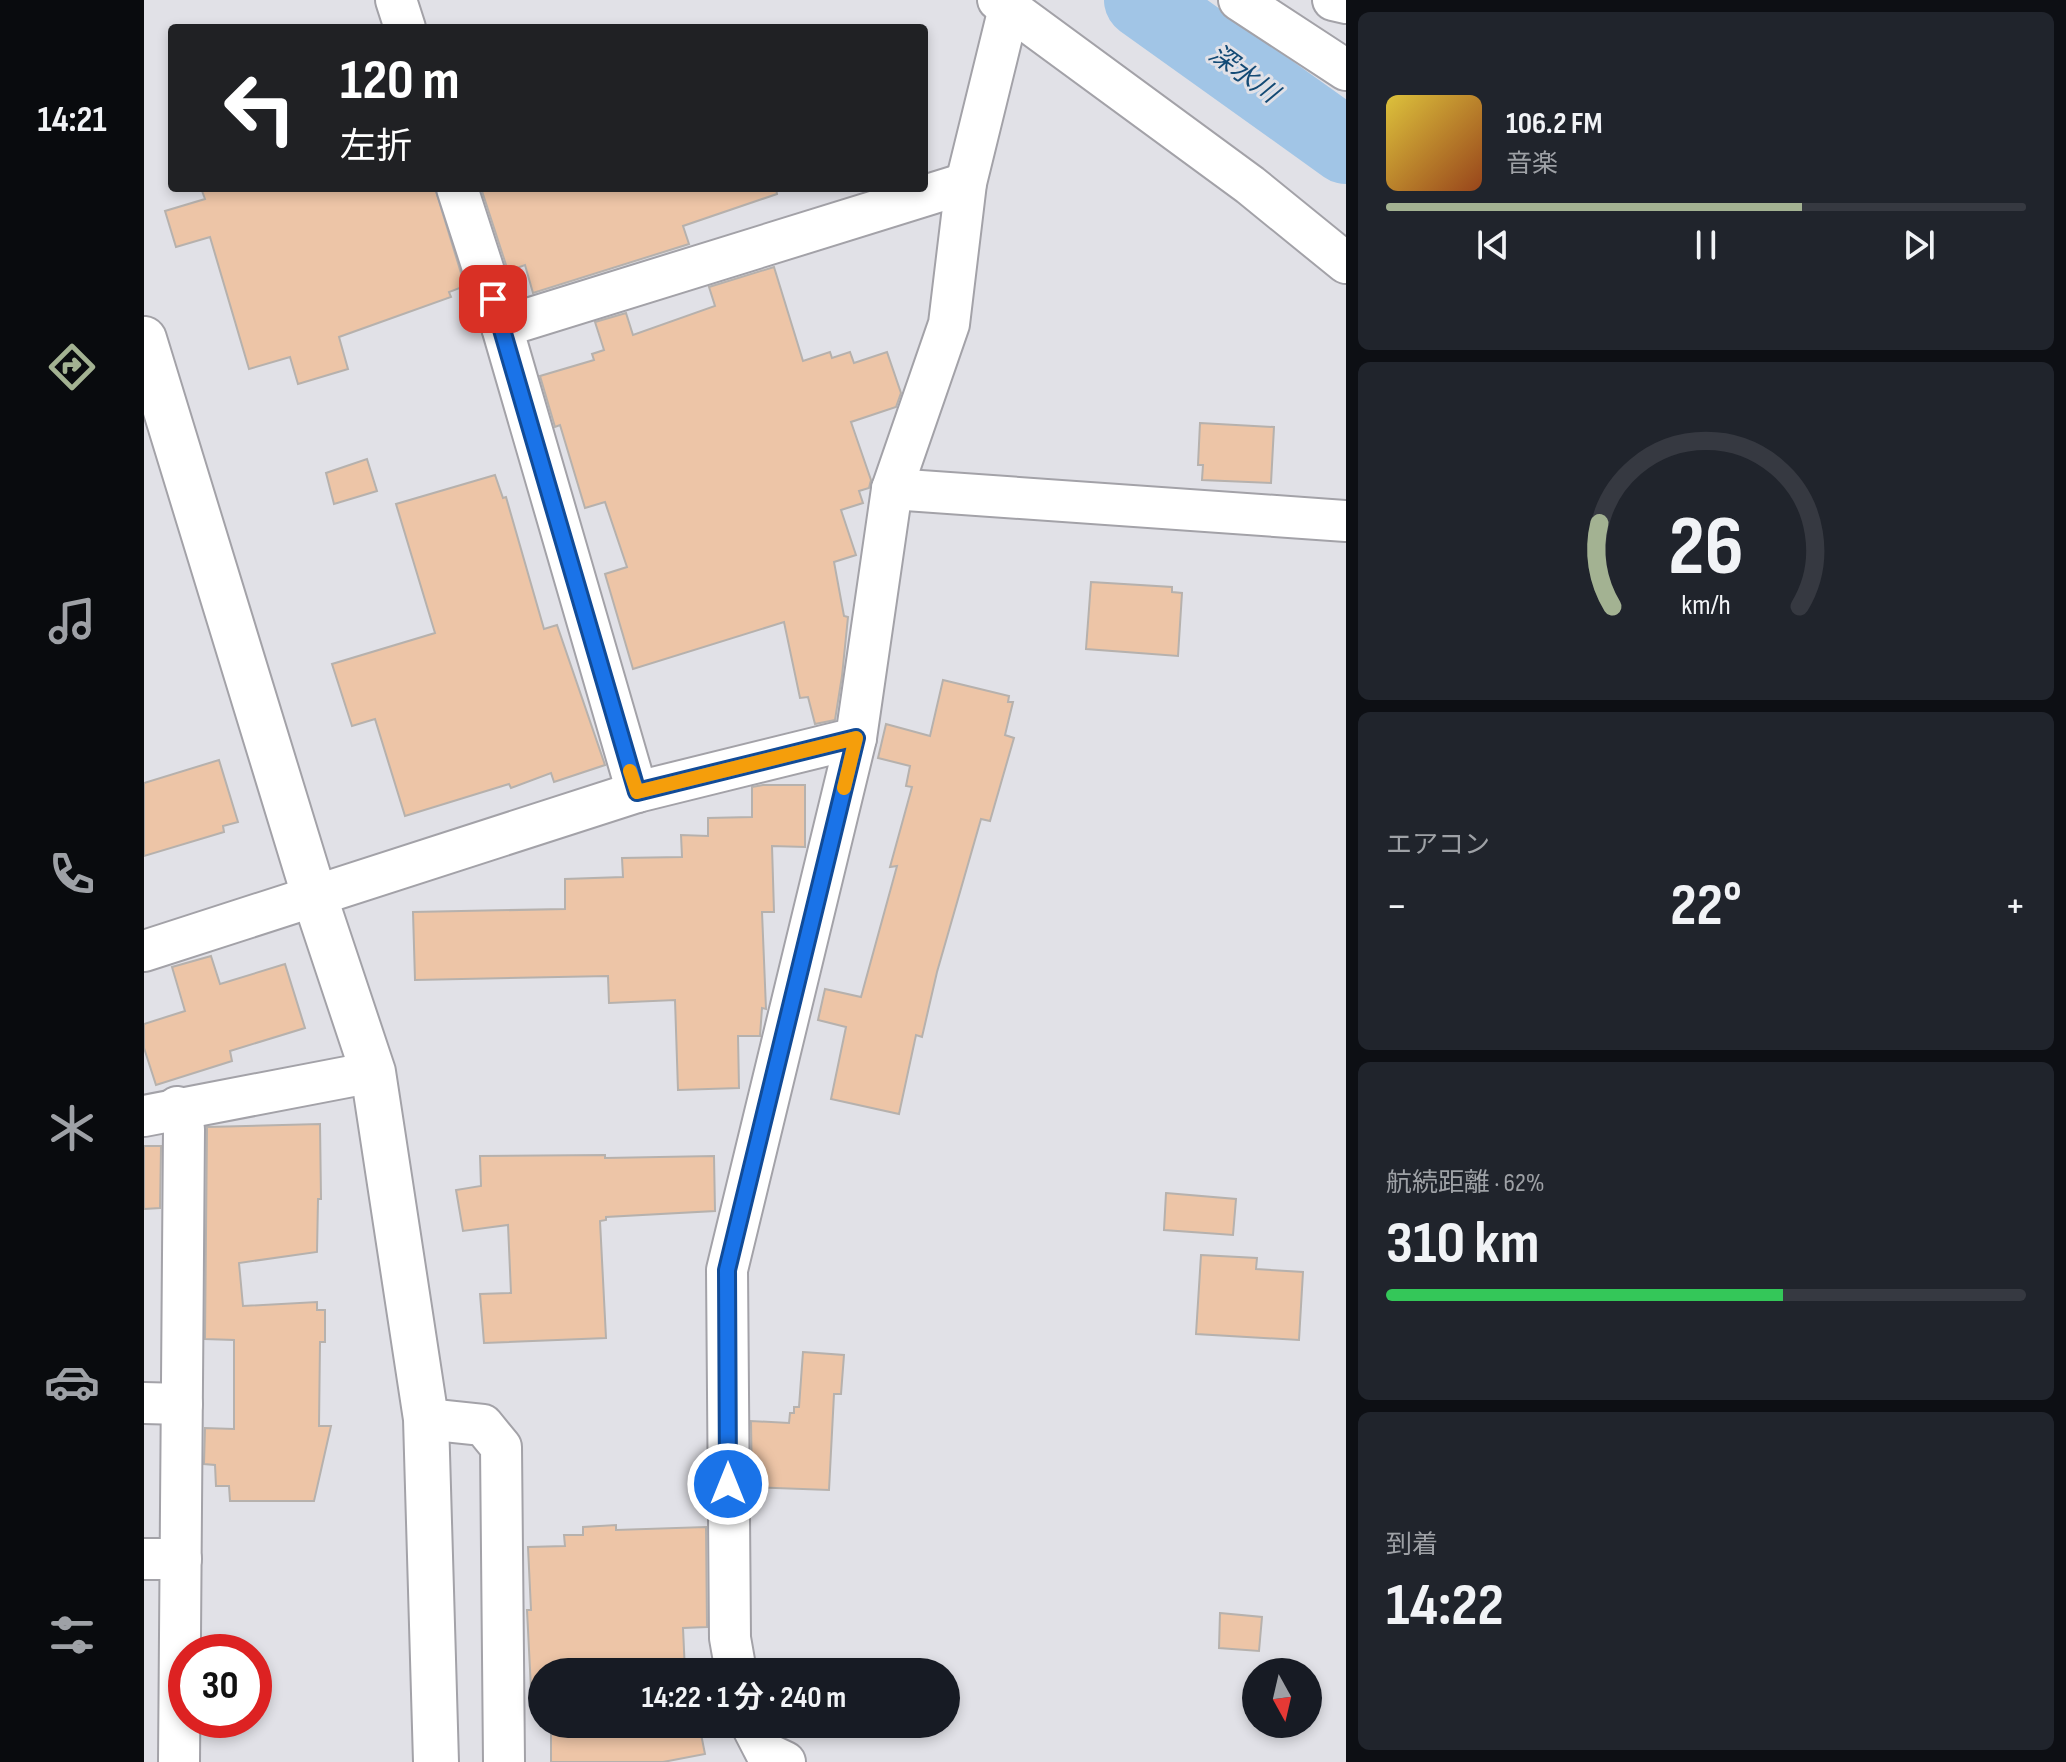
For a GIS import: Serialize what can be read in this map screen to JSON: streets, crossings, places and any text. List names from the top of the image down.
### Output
{
  "water": ["深水川"],
  "north": "bottom",
  "page": {
    "tabs": "14:21",
    "turn": ["120 m", "左折"],
    "song": ["106.2 FM", "音楽"],
    "tile": [
      "エアコン",
      ["航続距離 · 62%", "310 km"],
      ["到着", "14:22"]
    ],
    "heat": ["−", "22°", "+"],
    "limit": "30",
    "trip": "14:22 · 1 分 · 240 m",
    "gauge": ["26", "km/h"]
  }
}
